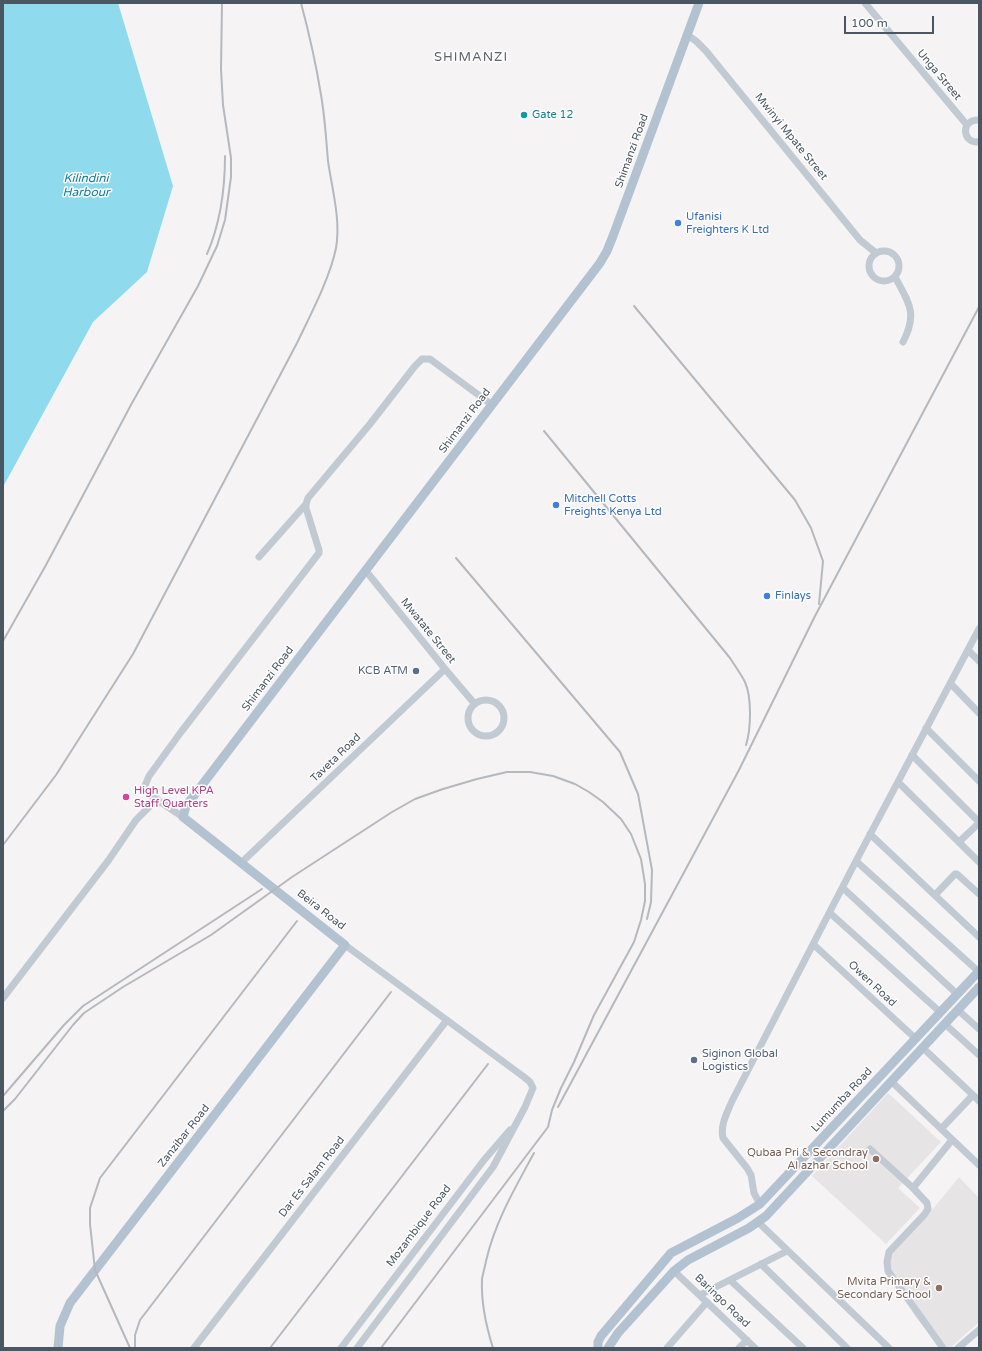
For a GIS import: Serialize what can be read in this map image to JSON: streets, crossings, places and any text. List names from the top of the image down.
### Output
{
  "streets": {
    "main road": [
      "Shimanzi Road",
      "Beira Road",
      "Lumumba Road",
      "Zanzibar Road"
    ],
    "street": [
      "Unga Street",
      "Mwinyi Mpate Street",
      "Mwatate Street",
      "Taveta Road",
      "Owen Road",
      "Dar Es Salam Road",
      "Mozambique Road",
      "Baringo Road"
    ]
  },
  "crossings": [
    ["Mwinyi Mpate Street", "Shimanzi Road"],
    ["Shimanzi Road", "Mwatate Street"],
    ["Shimanzi Road", "Beira Road"],
    ["Mwatate Street", "Taveta Road"],
    ["Taveta Road", "Beira Road"],
    ["Beira Road", "Zanzibar Road"],
    ["Beira Road", "Dar Es Salam Road"],
    ["Beira Road", "Mozambique Road"],
    ["Owen Road", "Lumumba Road"],
    ["Dar Es Salam Road", "Mozambique Road"]
  ],
  "districts": ["SHIMANZI"],
  "water": ["Kilindini Harbour"],
  "places": [
    "Gate 12",
    "Ufanisi Freighters K Ltd",
    "Mitchell Cotts Freights Kenya Ltd",
    "Finlays",
    "KCB ATM",
    "High Level KPA Staff Quarters",
    "Siginon Global Logistics",
    "Qubaa Pri & Secondray Al azhar School",
    "Mvita Primary & Secondary School"
  ],
  "scale_bar": "100 m"
}
